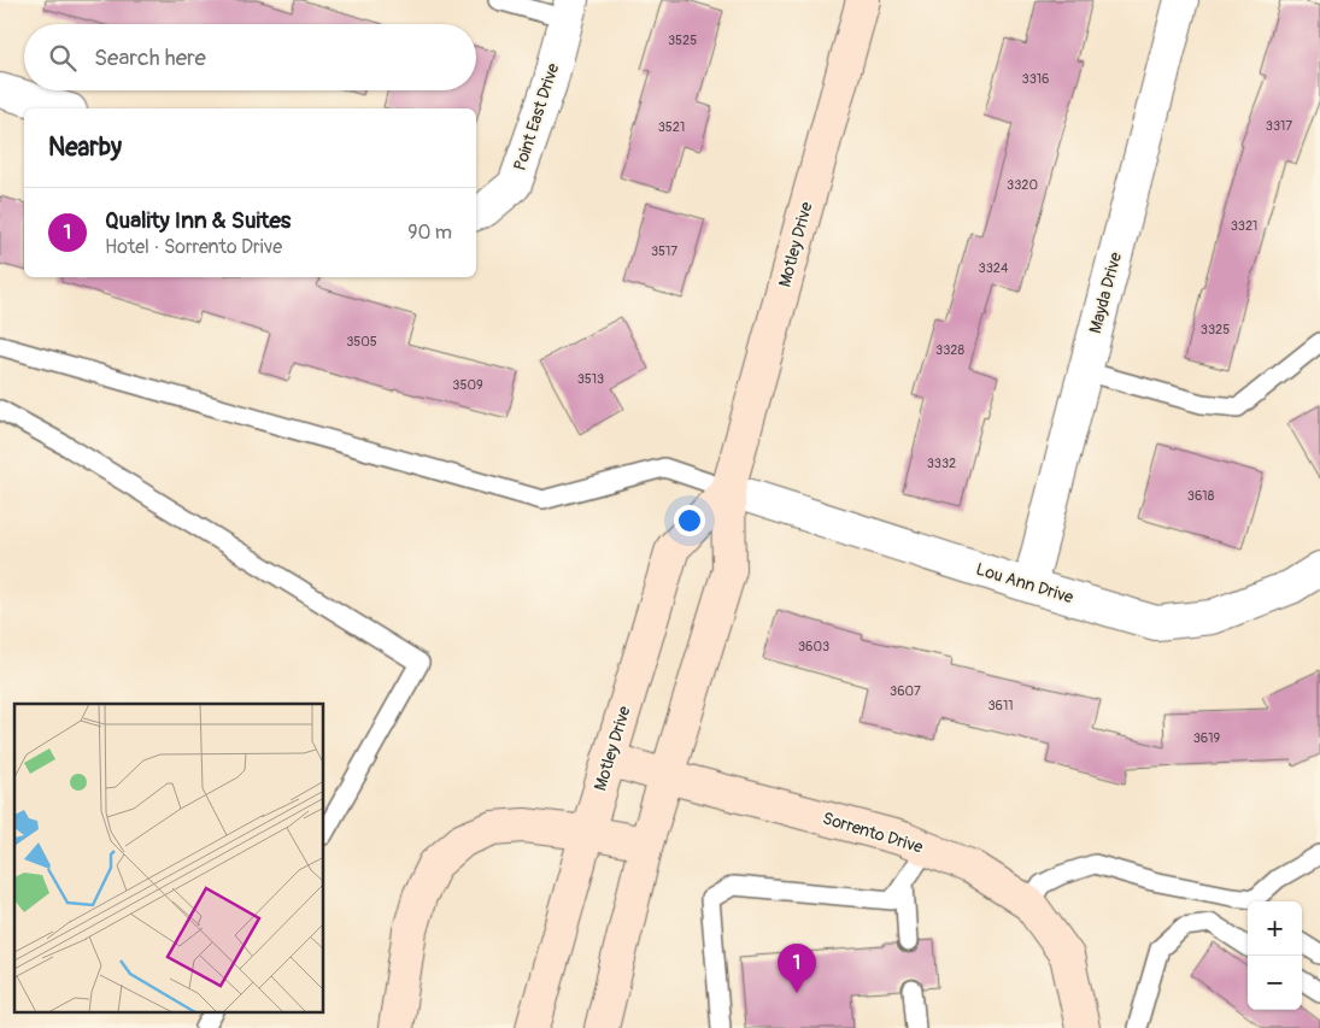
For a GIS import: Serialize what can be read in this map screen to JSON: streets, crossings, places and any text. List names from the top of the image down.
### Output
{
  "streets": {
    "main road": ["Motley Drive", "Sorrento Drive"],
    "street": ["Point East Drive", "Mayda Drive", "Lou Ann Drive"]
  },
  "crossings": [
    ["Motley Drive", "Lou Ann Drive"],
    ["Motley Drive", "Sorrento Drive"],
    ["Mayda Drive", "Lou Ann Drive"]
  ],
  "house_numbers": [
    "3525",
    "3316",
    "3317",
    "3521",
    "3320",
    "3321",
    "3517",
    "3324",
    "3325",
    "3505",
    "3328",
    "3513",
    "3509",
    "3332",
    "3618",
    "3603",
    "3607",
    "3611",
    "3619"
  ],
  "page": {
    "search": "Search here",
    "heading": "Nearby",
    "list": [
      {
        "mark": "1",
        "name": "Quality Inn & Suites",
        "note": "Hotel · Sorrento Drive",
        "value": "90 m"
      }
    ],
    "map_buttons": ["+", "−"],
    "pins": "1"
  }
}
